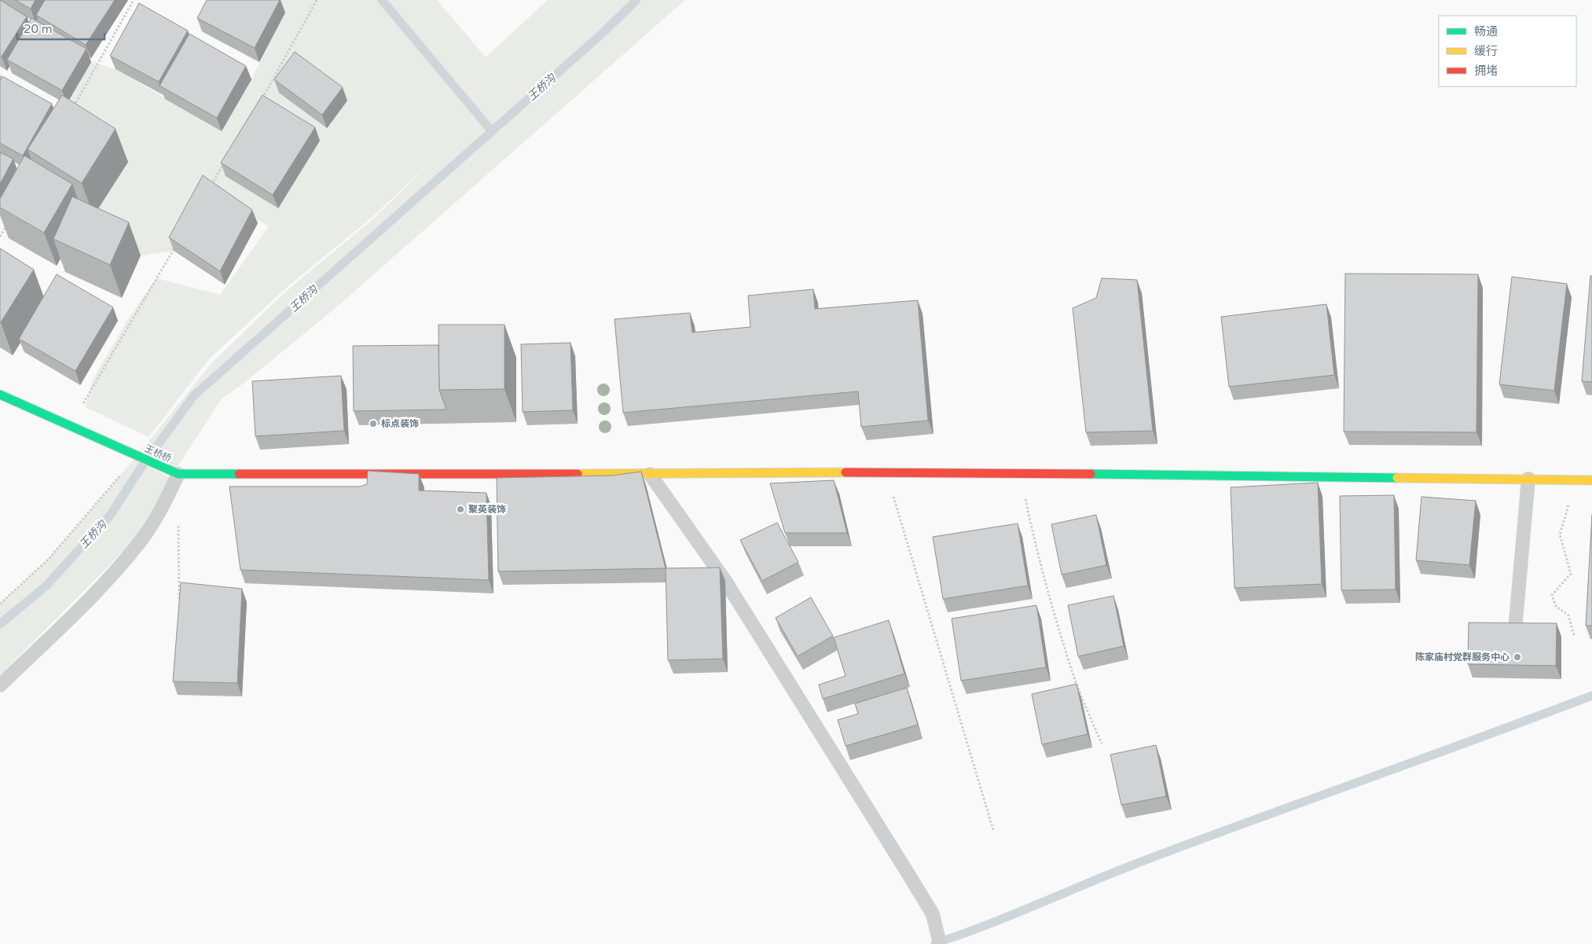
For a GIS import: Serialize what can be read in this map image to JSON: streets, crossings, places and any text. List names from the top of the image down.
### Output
{
  "streets": {
    "street": ["王桥桥"]
  },
  "water": ["王桥沟"],
  "places": ["标点装饰", "聚英装饰", "陈家庙村党群服务中心"],
  "legend": ["畅通", "缓行", "拥堵"],
  "scale_bar": "20 m"
}
